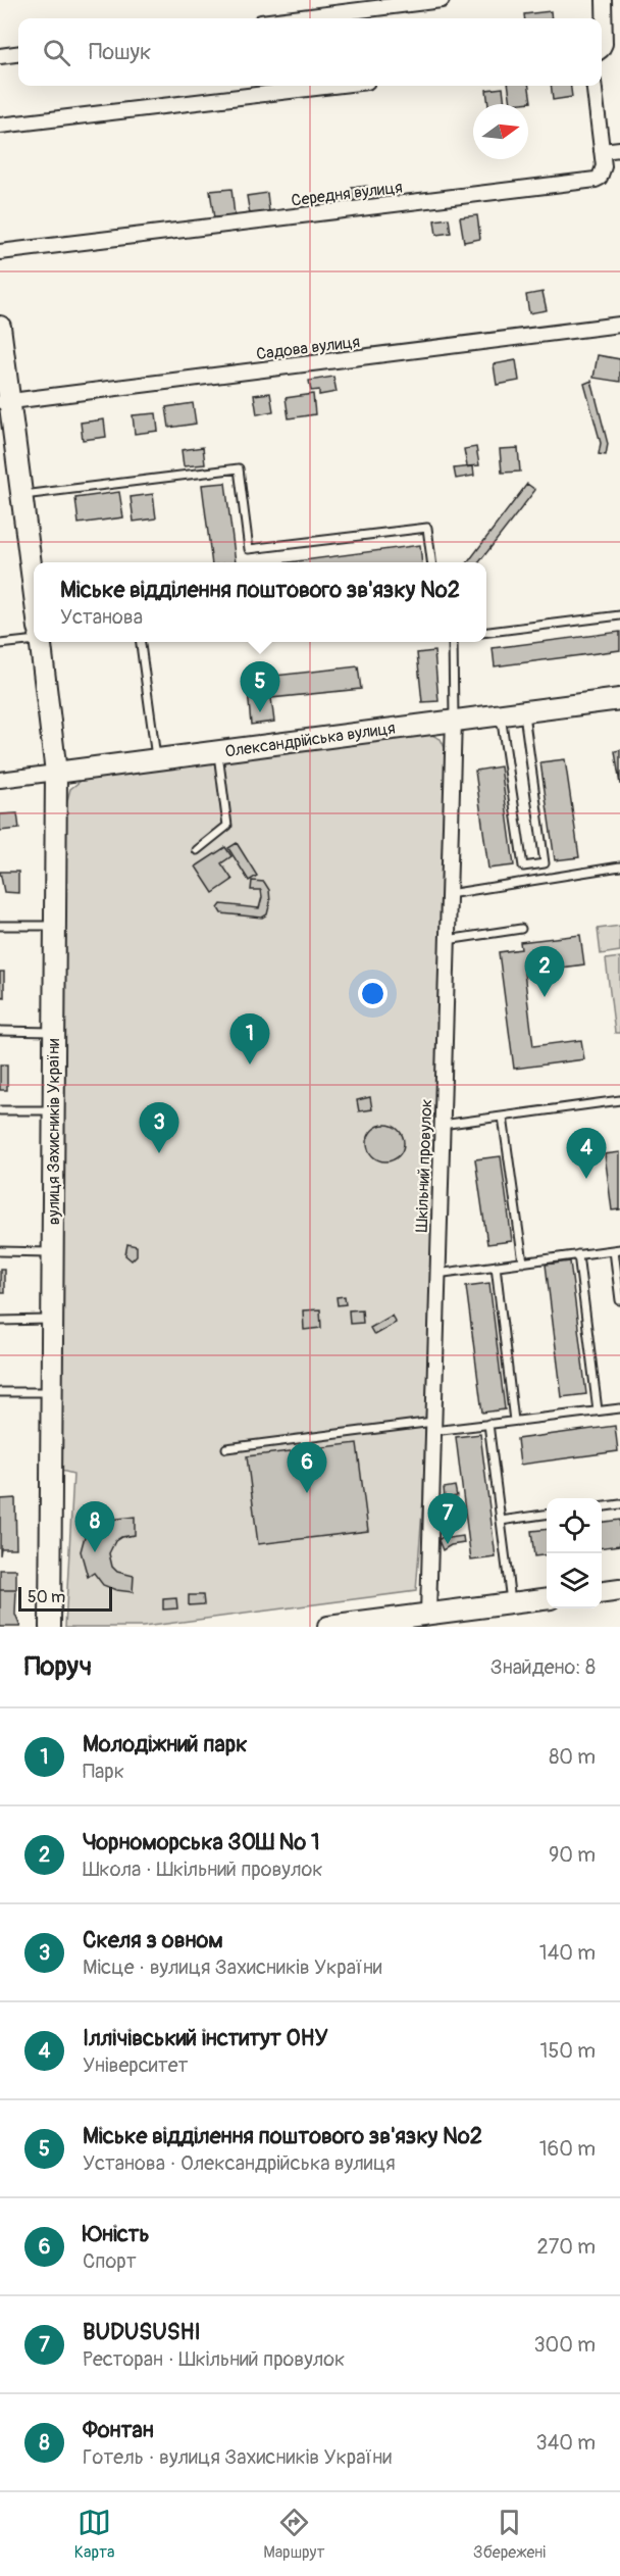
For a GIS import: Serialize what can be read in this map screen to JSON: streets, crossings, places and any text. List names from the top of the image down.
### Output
{
  "streets": {
    "main road": ["Олександрійська вулиця", "вулиця Захисників України"],
    "street": ["Середня вулиця", "Садова вулиця", "Шкільний провулок"]
  },
  "crossings": [
    ["Садова вулиця", "вулиця Захисників України"],
    ["Олександрійська вулиця", "вулиця Захисників України"],
    ["Олександрійська вулиця", "Шкільний провулок"]
  ],
  "scale_bar": "50 m",
  "north": "right",
  "page": {
    "search": "Пошук",
    "popup": ["Міське відділення поштового зв'язку №2", "Установа"],
    "pins": [
      "5",
      "2",
      "1",
      "3",
      "4",
      "6",
      "7",
      "8"
    ],
    "scale": "50 m",
    "heading": ["Поруч", "Знайдено: 8"],
    "list": [
      {
        "mark": "1",
        "name": "Молодіжний парк",
        "note": "Парк",
        "value": "80 m"
      },
      {
        "mark": "2",
        "name": "Чорноморська ЗОШ № 1",
        "note": "Школа · Шкільний провулок",
        "value": "90 m"
      },
      {
        "mark": "3",
        "name": "Скеля з овном",
        "note": "Місце · вулиця Захисників України",
        "value": "140 m"
      },
      {
        "mark": "4",
        "name": "Іллічівський інститут ОНУ",
        "note": "Університет",
        "value": "150 m"
      },
      {
        "mark": "5",
        "name": "Міське відділення поштового зв'язку №2",
        "note": "Установа · Олександрійська вулиця",
        "value": "160 m"
      },
      {
        "mark": "6",
        "name": "Юність",
        "note": "Спорт",
        "value": "270 m"
      },
      {
        "mark": "7",
        "name": "BUDUSUSHI",
        "note": "Ресторан · Шкільний провулок",
        "value": "300 m"
      },
      {
        "mark": "8",
        "name": "Фонтан",
        "note": "Готель · вулиця Захисників України",
        "value": "340 m"
      }
    ],
    "nav": ["Карта", "Маршрут", "Збережені"]
  }
}
